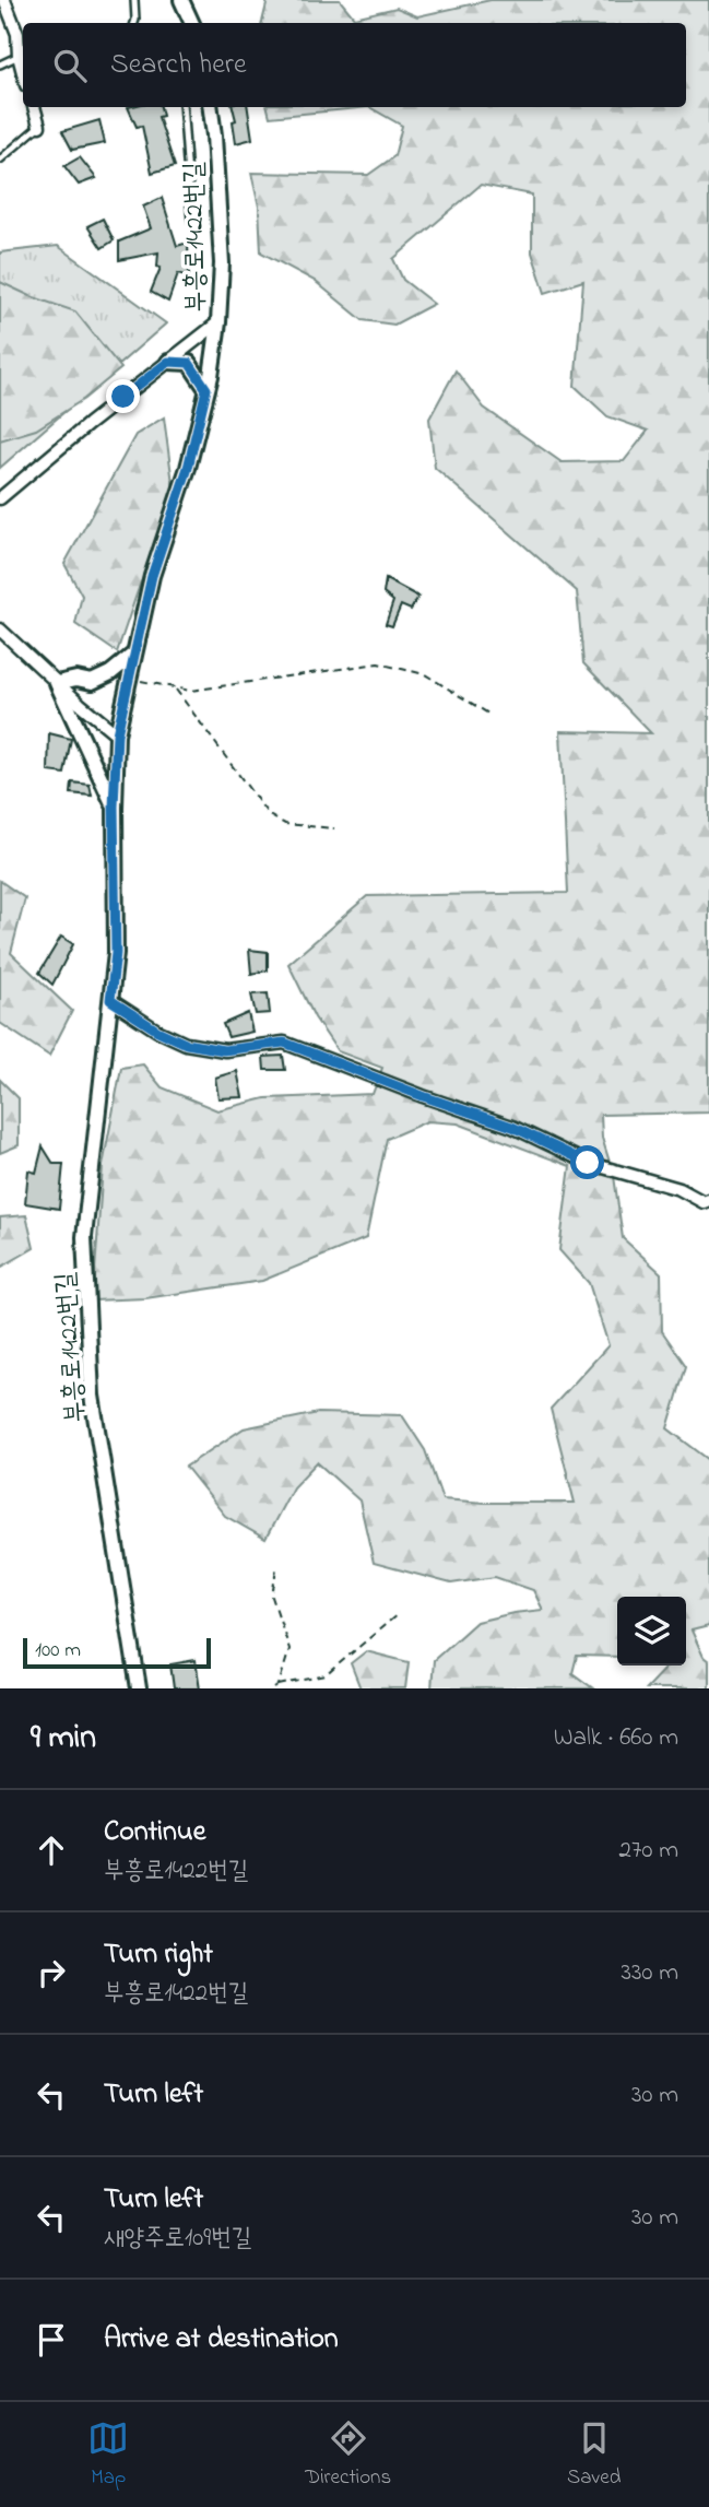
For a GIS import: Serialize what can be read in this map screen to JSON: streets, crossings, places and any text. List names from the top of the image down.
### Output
{
  "streets": {
    "street": ["부흥로1422번길"]
  },
  "scale_bar": "100 m",
  "page": {
    "search": "Search here",
    "scale": "100 m",
    "heading": ["9 min", "Walk · 660 m"],
    "list": [
      ["Continue", "부흥로1422번길", "270 m"],
      ["Turn right", "부흥로1422번길", "330 m"],
      ["Turn left", "30 m"],
      ["Turn left", "새양주로109번길", "30 m"],
      "Arrive at destination"
    ],
    "nav": ["Map", "Directions", "Saved"]
  }
}
